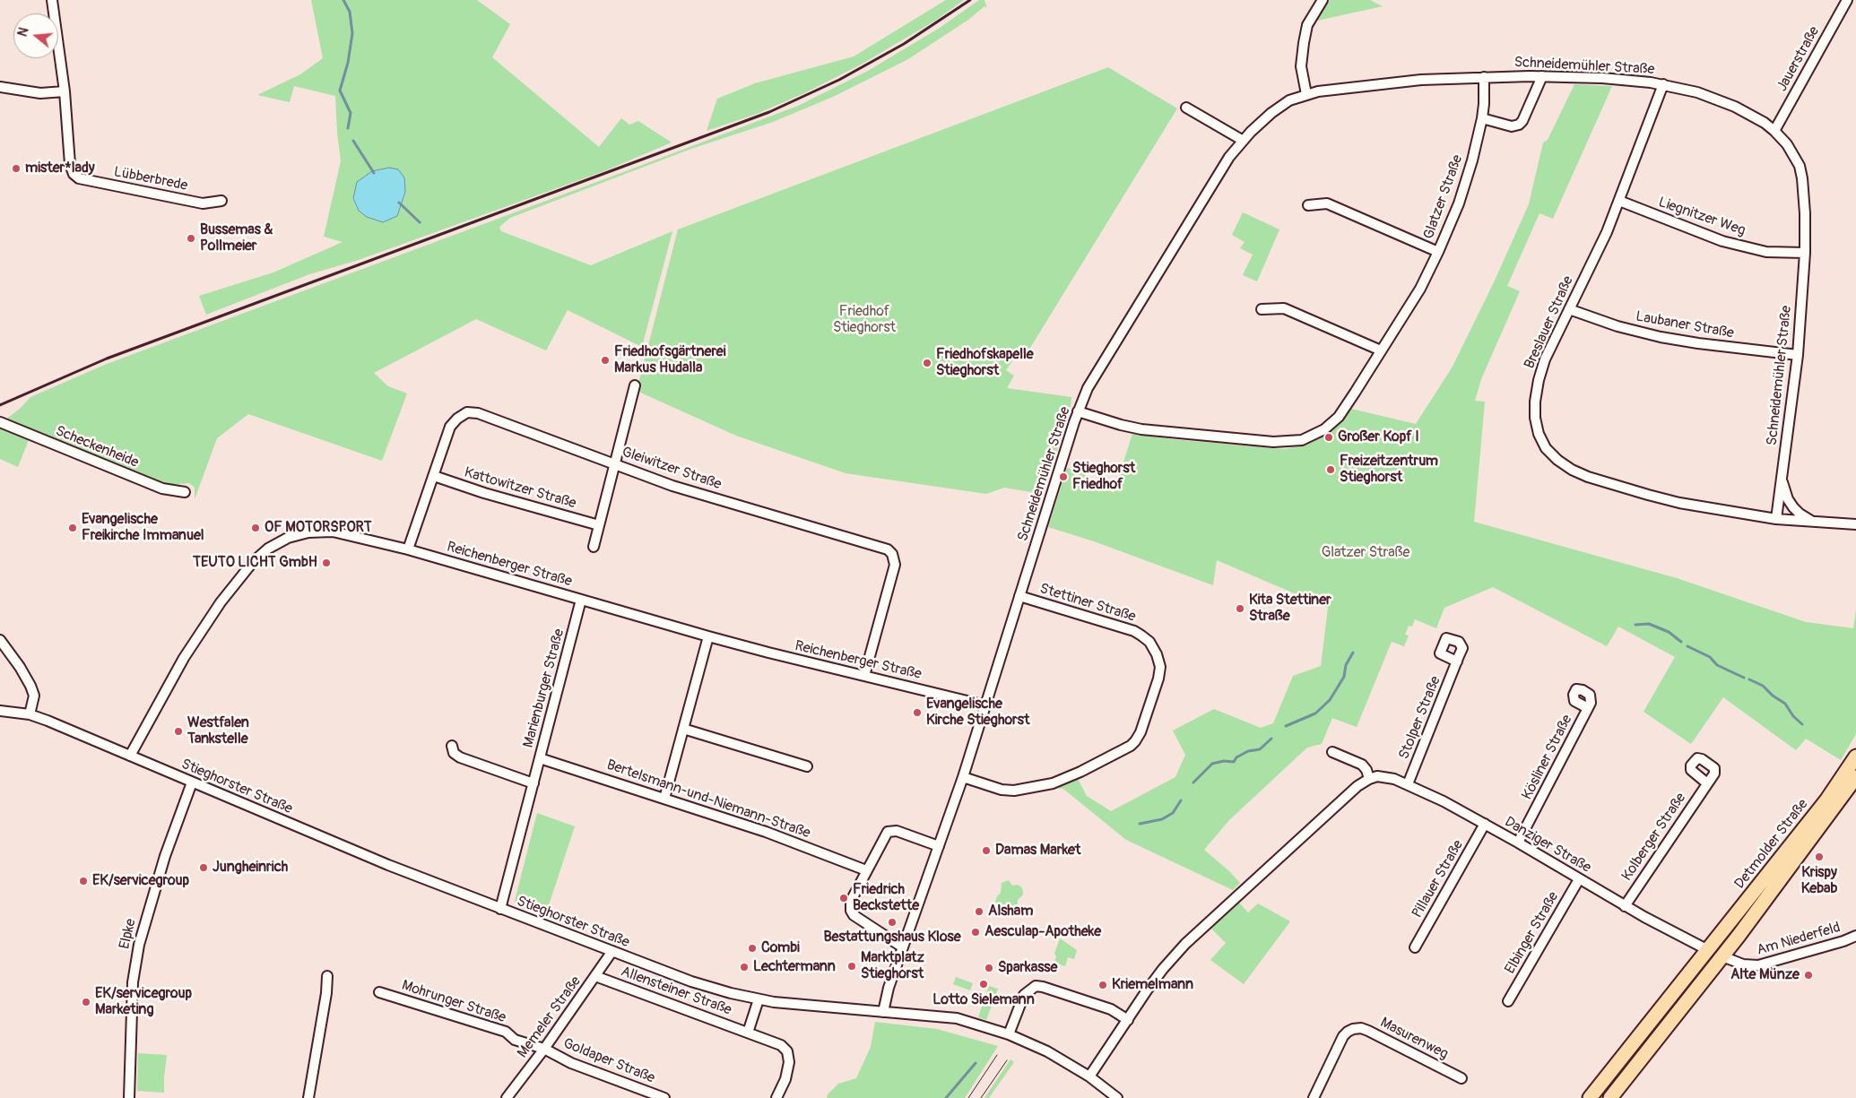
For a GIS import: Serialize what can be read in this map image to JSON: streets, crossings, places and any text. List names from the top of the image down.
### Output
{
  "streets": {
    "main road": ["Detmolder Straße"],
    "street": [
      "Jauerstraße",
      "Schneidemühler Straße",
      "Lübberbrede",
      "Glatzer Straße",
      "Liegnitzer Weg",
      "Breslauer Straße",
      "Laubaner Straße",
      "Scheckenheide",
      "Gleiwitzer Straße",
      "Kattowitzer Straße",
      "Reichenberger Straße",
      "Stettiner Straße",
      "Marienburger Straße",
      "Stolper Straße",
      "Kösliner Straße",
      "Stieghorster Straße",
      "Bertelsmann-und-Niemann-Straße",
      "Kolberger Straße",
      "Danziger Straße",
      "Pillauer Straße",
      "Elbinger Straße",
      "Elpke",
      "Am Niederfeld",
      "Allensteiner Straße",
      "Mohrunger Straße",
      "Memeler Straße",
      "Masurenweg",
      "Goldaper Straße"
    ]
  },
  "crossings": [
    ["Jauerstraße", "Schneidemühler Straße"],
    ["Schneidemühler Straße", "Glatzer Straße"],
    ["Schneidemühler Straße", "Liegnitzer Weg"],
    ["Schneidemühler Straße", "Breslauer Straße"],
    ["Schneidemühler Straße", "Laubaner Straße"],
    ["Schneidemühler Straße", "Reichenberger Straße"],
    ["Schneidemühler Straße", "Stettiner Straße"],
    ["Schneidemühler Straße", "Stieghorster Straße"],
    ["Liegnitzer Weg", "Breslauer Straße"],
    ["Breslauer Straße", "Laubaner Straße"],
    ["Gleiwitzer Straße", "Kattowitzer Straße"],
    ["Gleiwitzer Straße", "Reichenberger Straße"],
    ["Reichenberger Straße", "Marienburger Straße"],
    ["Reichenberger Straße", "Stieghorster Straße"],
    ["Marienburger Straße", "Stieghorster Straße"],
    ["Marienburger Straße", "Bertelsmann-und-Niemann-Straße"],
    ["Stolper Straße", "Danziger Straße"],
    ["Kösliner Straße", "Danziger Straße"],
    ["Stieghorster Straße", "Elpke"],
    ["Stieghorster Straße", "Memeler Straße"],
    ["Kolberger Straße", "Danziger Straße"],
    ["Detmolder Straße", "Danziger Straße"],
    ["Detmolder Straße", "Am Niederfeld"],
    ["Danziger Straße", "Pillauer Straße"],
    ["Danziger Straße", "Elbinger Straße"],
    ["Allensteiner Straße", "Memeler Straße"],
    ["Mohrunger Straße", "Memeler Straße"],
    ["Mohrunger Straße", "Goldaper Straße"],
    ["Memeler Straße", "Goldaper Straße"]
  ],
  "parks": ["Friedhof Stieghorst", "Glatzer Straße"],
  "places": [
    "mister*lady",
    "Bussemas & Pollmeier",
    "Friedhofsgärtnerei Markus Hudalla",
    "Friedhofskapelle Stieghorst",
    "Großer Kopf I",
    "Freizeitzentrum Stieghorst",
    "Stieghorst Friedhof",
    "Evangelische Freikirche Immanuel",
    "OF MOTORSPORT",
    "TEUTO LICHT GmbH",
    "Kita Stettiner Straße",
    "Evangelische Kirche Stieghorst",
    "Westfalen Tankstelle",
    "Damas Market",
    "Krispy Kebab",
    "Jungheinrich",
    "EK/servicegroup",
    "Friedrich Beckstette",
    "Alsham",
    "Bestattungshaus Klose",
    "Aesculap-Apotheke",
    "Combi",
    "Marktplatz Stieghorst",
    "Lechtermann",
    "Sparkasse",
    "Alte Münze",
    "Lotto Sielemann",
    "Kriemelmann",
    "EK/servicegroup Marketing"
  ],
  "north": "left"
}
